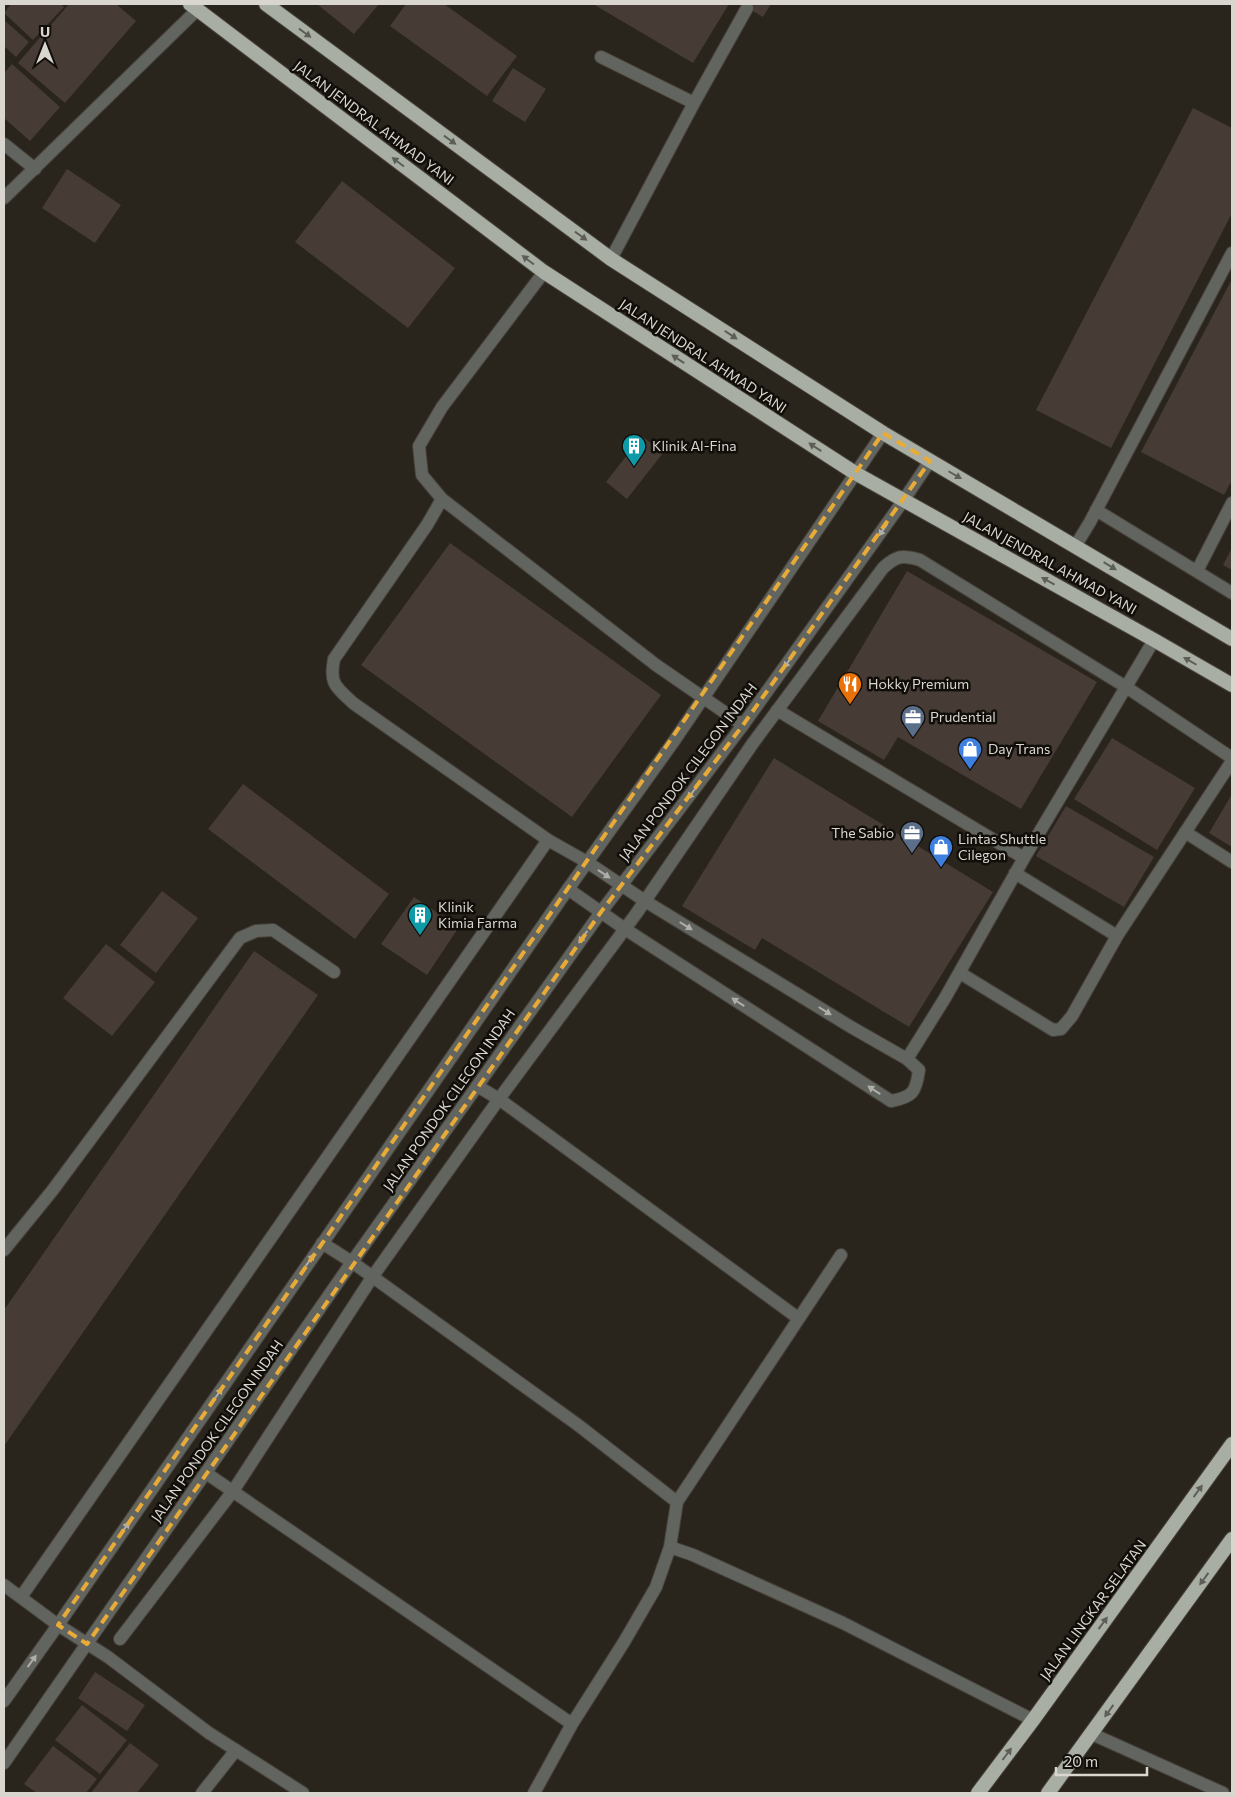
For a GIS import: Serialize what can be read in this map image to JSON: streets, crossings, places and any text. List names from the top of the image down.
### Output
{
  "streets": {
    "highway": ["JALAN JENDRAL AHMAD YANI", "JALAN LINGKAR SELATAN"],
    "street": ["JALAN PONDOK CILEGON INDAH"]
  },
  "crossings": [
    ["JALAN JENDRAL AHMAD YANI", "JALAN PONDOK CILEGON INDAH"]
  ],
  "places": {
    "building": ["Klinik Al-Fina", "Klinik Kimia Farma"],
    "restaurant": ["Hokky Premium"],
    "office": ["Prudential", "The Sabio"],
    "shop": ["Day Trans", "Lintas Shuttle Cilegon"]
  },
  "scale_bar": "20 m",
  "north": "top"
}
